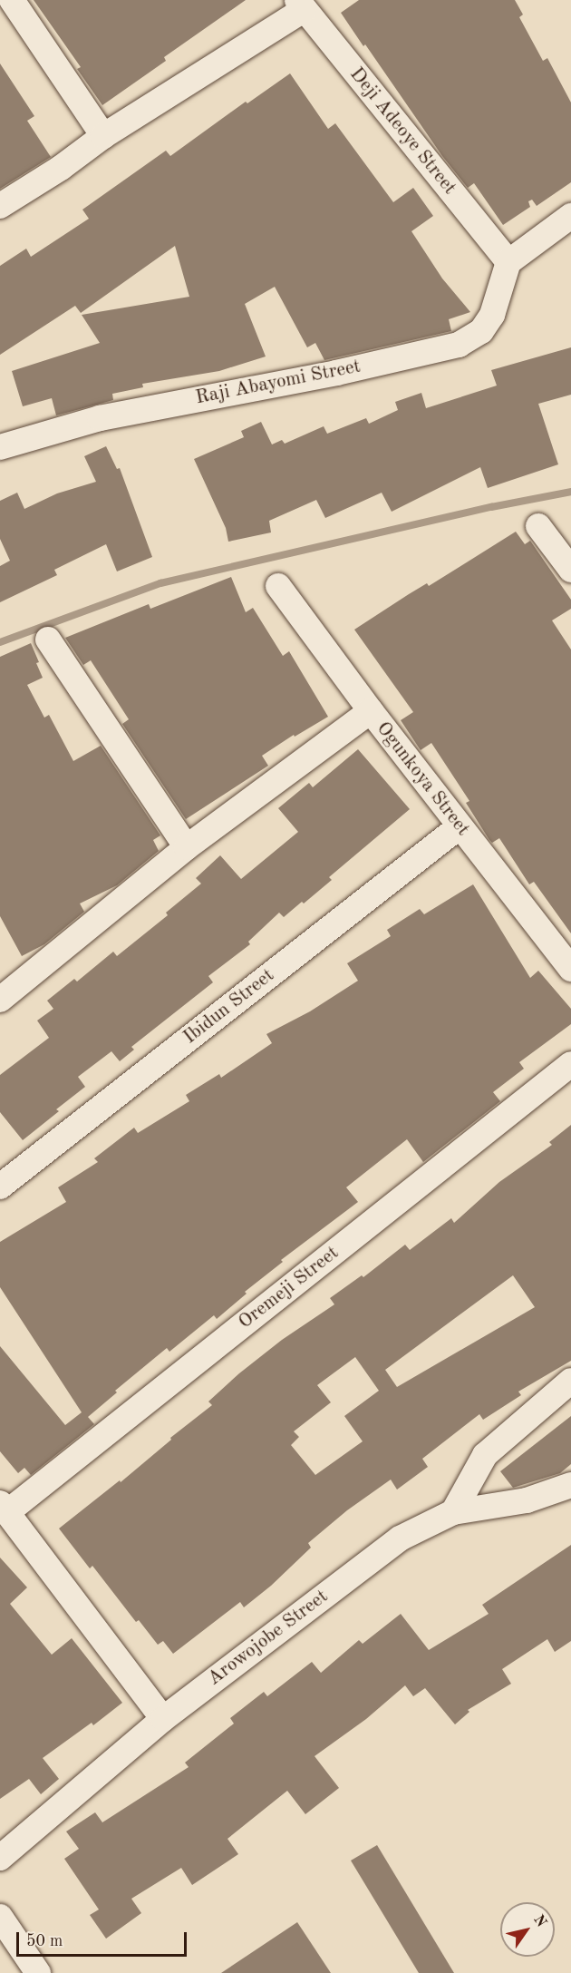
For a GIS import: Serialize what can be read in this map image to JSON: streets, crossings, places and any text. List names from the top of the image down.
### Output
{
  "streets": {
    "street": [
      "Deji Adeoye Street",
      "Raji Abayomi Street",
      "Ogunkoya Street",
      "Ibidun Street",
      "Oremeji Street",
      "Arowojobe Street"
    ]
  },
  "crossings": [
    ["Deji Adeoye Street", "Raji Abayomi Street"],
    ["Ogunkoya Street", "Ibidun Street"]
  ],
  "scale_bar": "50 m",
  "north": "top right"
}
